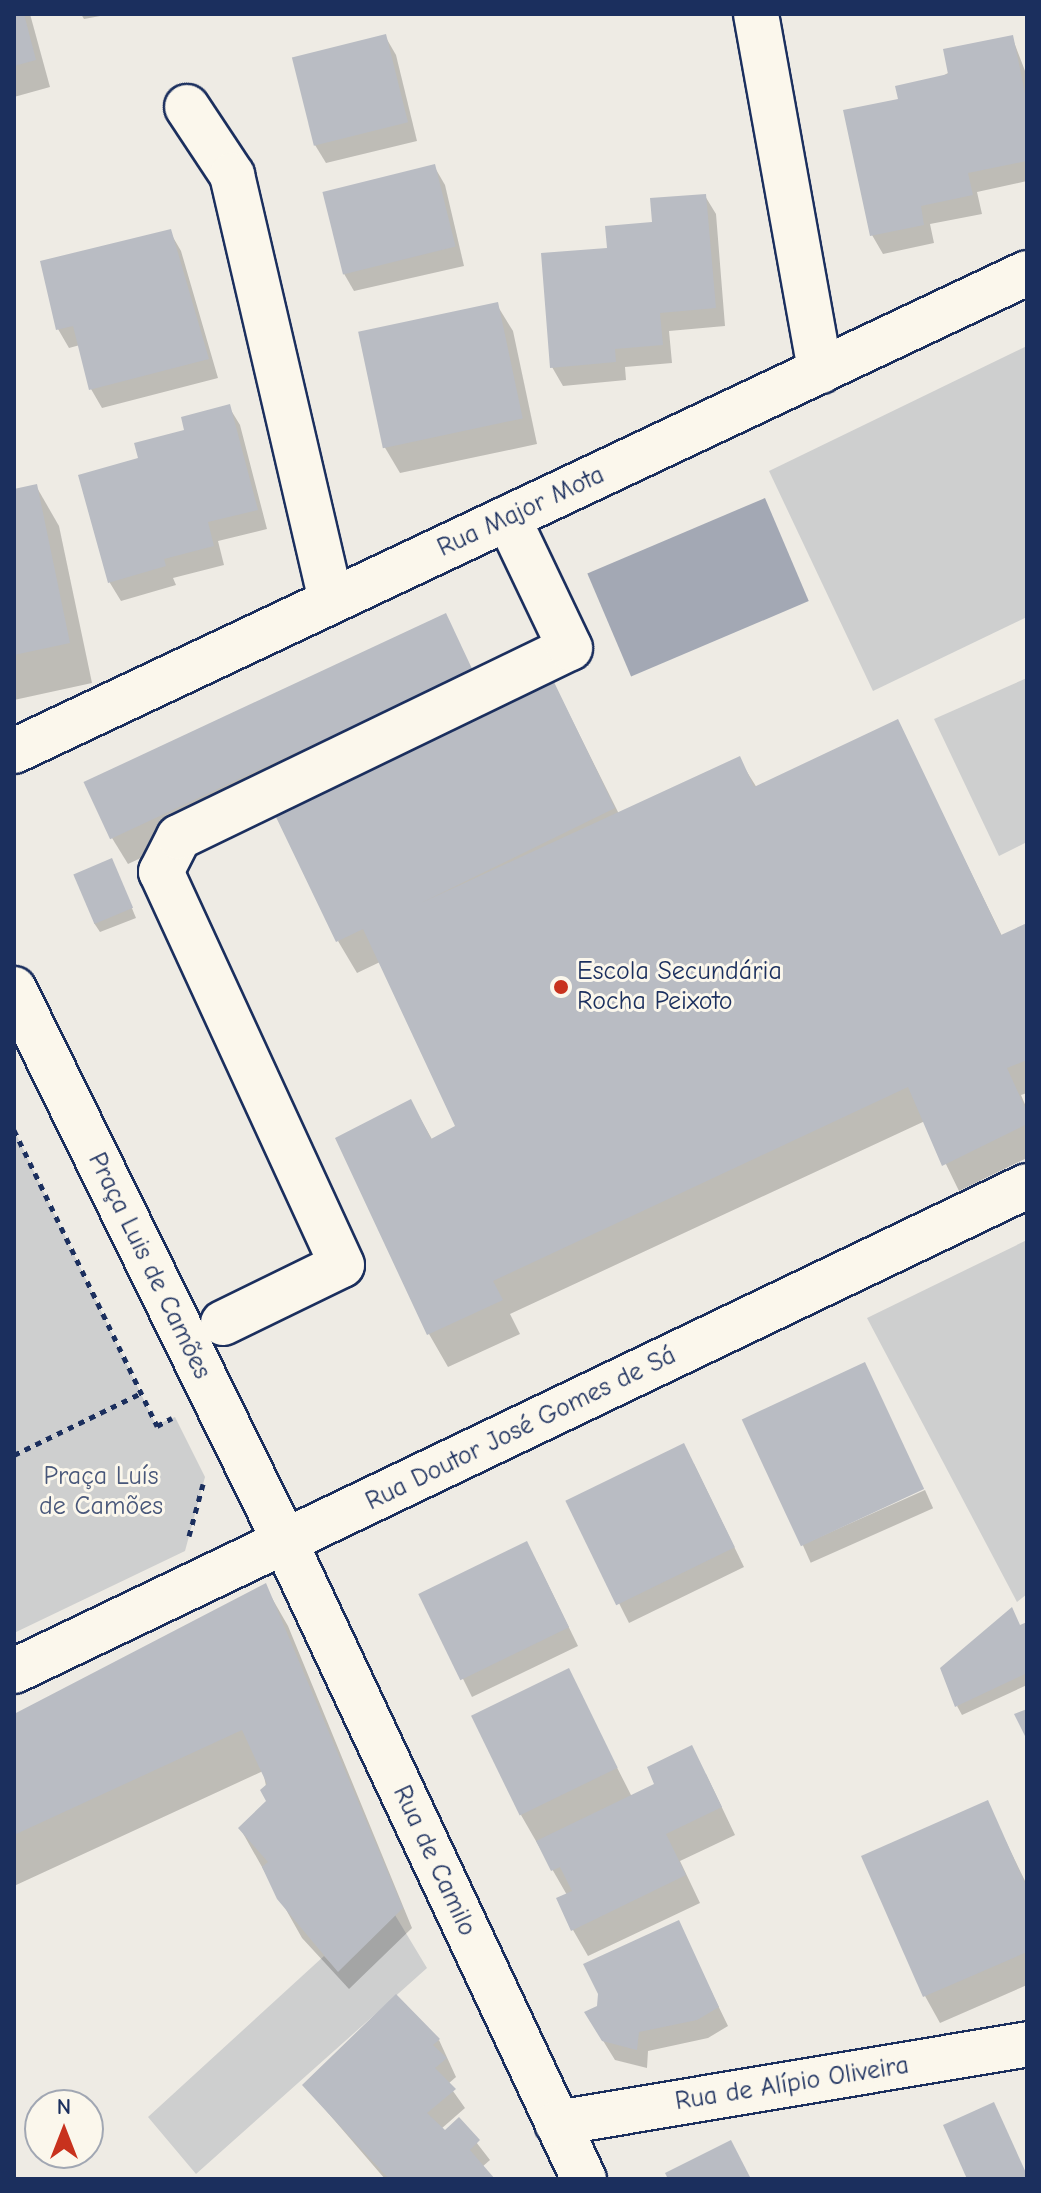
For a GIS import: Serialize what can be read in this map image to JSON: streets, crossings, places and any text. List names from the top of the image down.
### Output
{
  "streets": {
    "street": [
      "Rua Major Mota",
      "Praça Luis de Camões",
      "Rua Doutor José Gomes de Sá",
      "Rua de Camilo",
      "Rua de Alípio Oliveira"
    ]
  },
  "crossings": [
    ["Praça Luis de Camões", "Rua Doutor José Gomes de Sá"],
    ["Praça Luis de Camões", "Rua de Camilo"],
    ["Rua Doutor José Gomes de Sá", "Rua de Camilo"],
    ["Rua de Camilo", "Rua de Alípio Oliveira"]
  ],
  "parks": ["Praça Luís de Camões"],
  "places": ["Escola Secundária Rocha Peixoto"],
  "north": "top"
}
